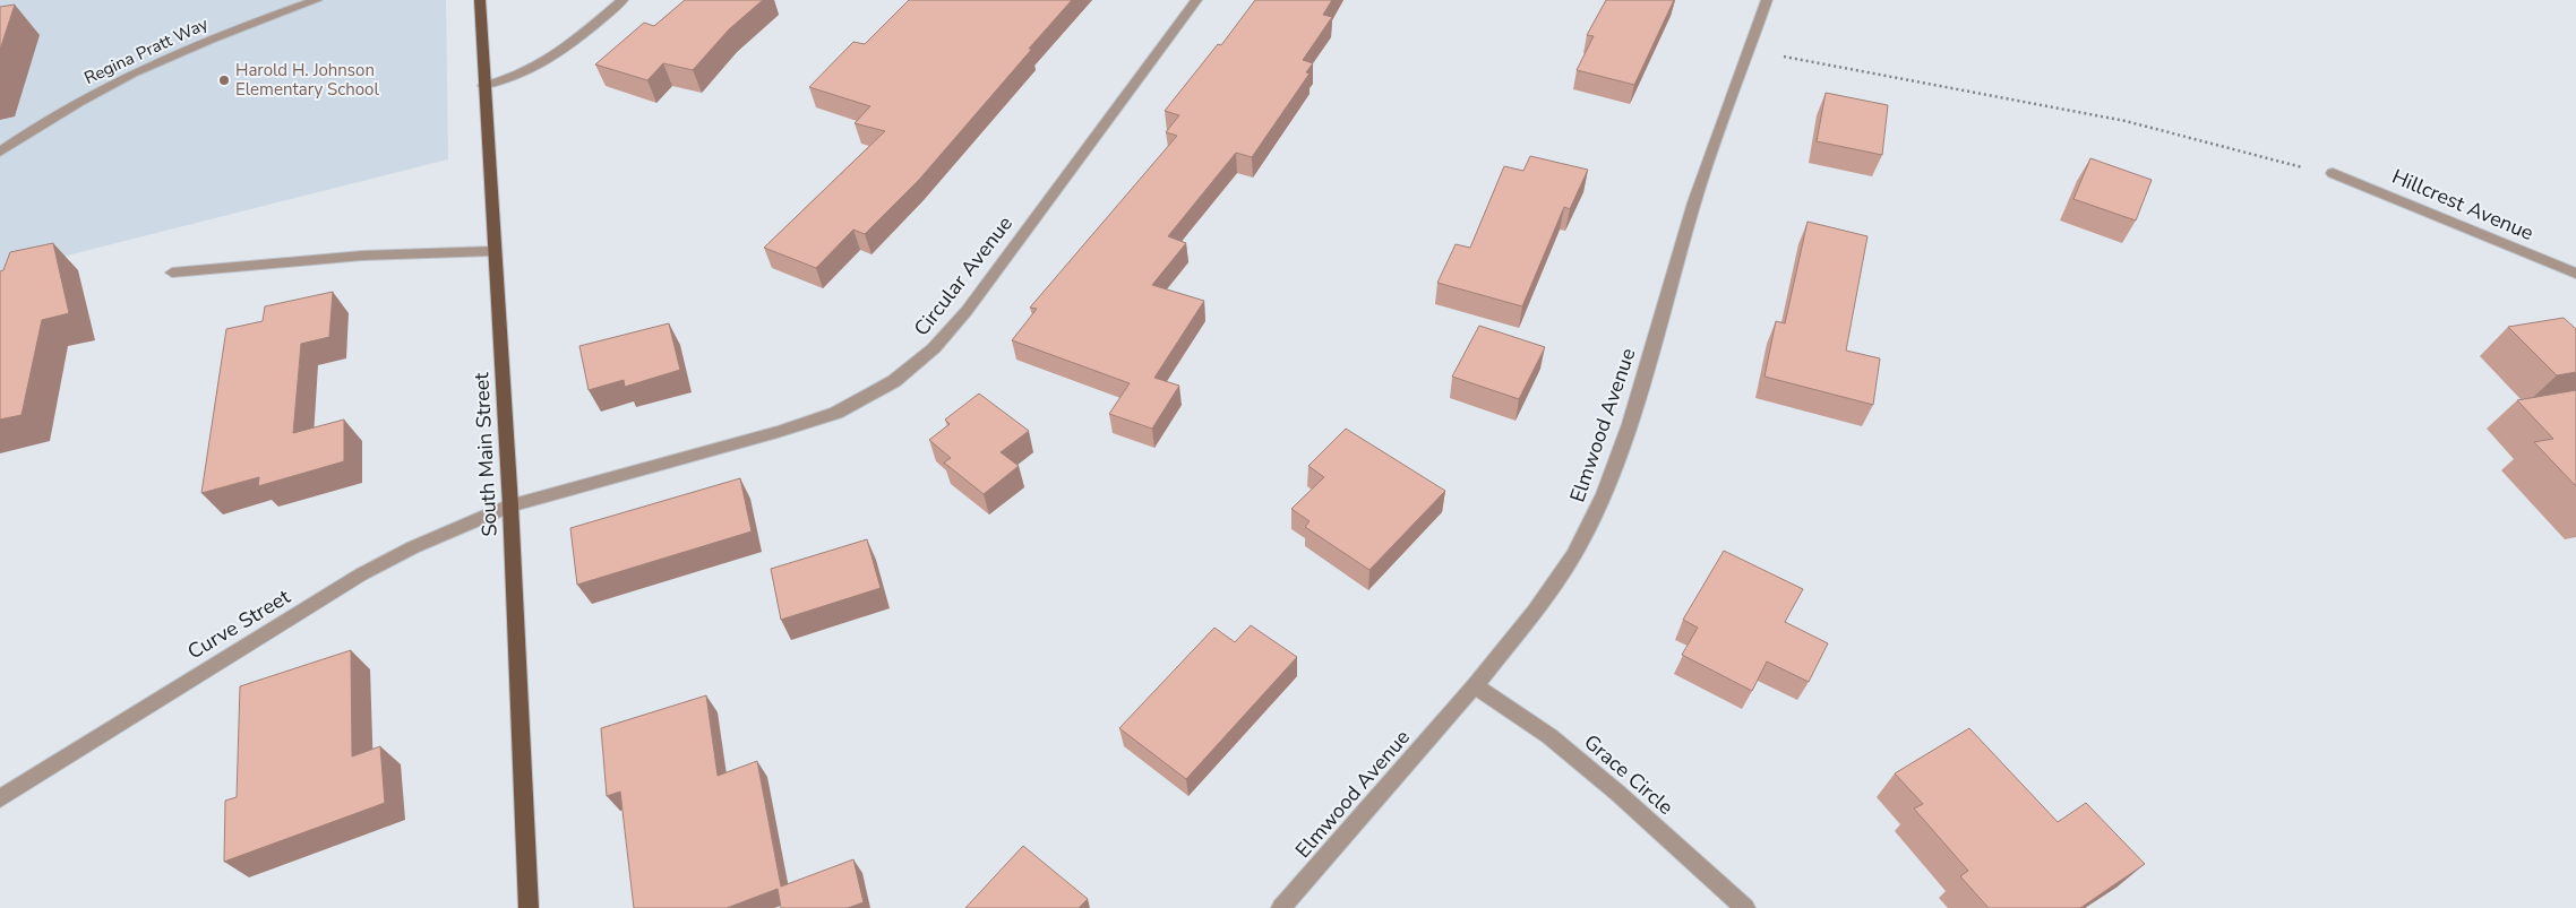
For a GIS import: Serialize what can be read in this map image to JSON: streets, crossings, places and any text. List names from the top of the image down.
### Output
{
  "streets": {
    "main road": ["South Main Street"],
    "street": [
      "Regina Pratt Way",
      "Hillcrest Avenue",
      "Circular Avenue",
      "Elmwood Avenue",
      "Curve Street",
      "Grace Circle"
    ]
  },
  "crossings": [
    ["Circular Avenue", "South Main Street"],
    ["Circular Avenue", "Curve Street"],
    ["Elmwood Avenue", "Grace Circle"],
    ["South Main Street", "Curve Street"]
  ],
  "places": ["Harold H. Johnson Elementary School"]
}
